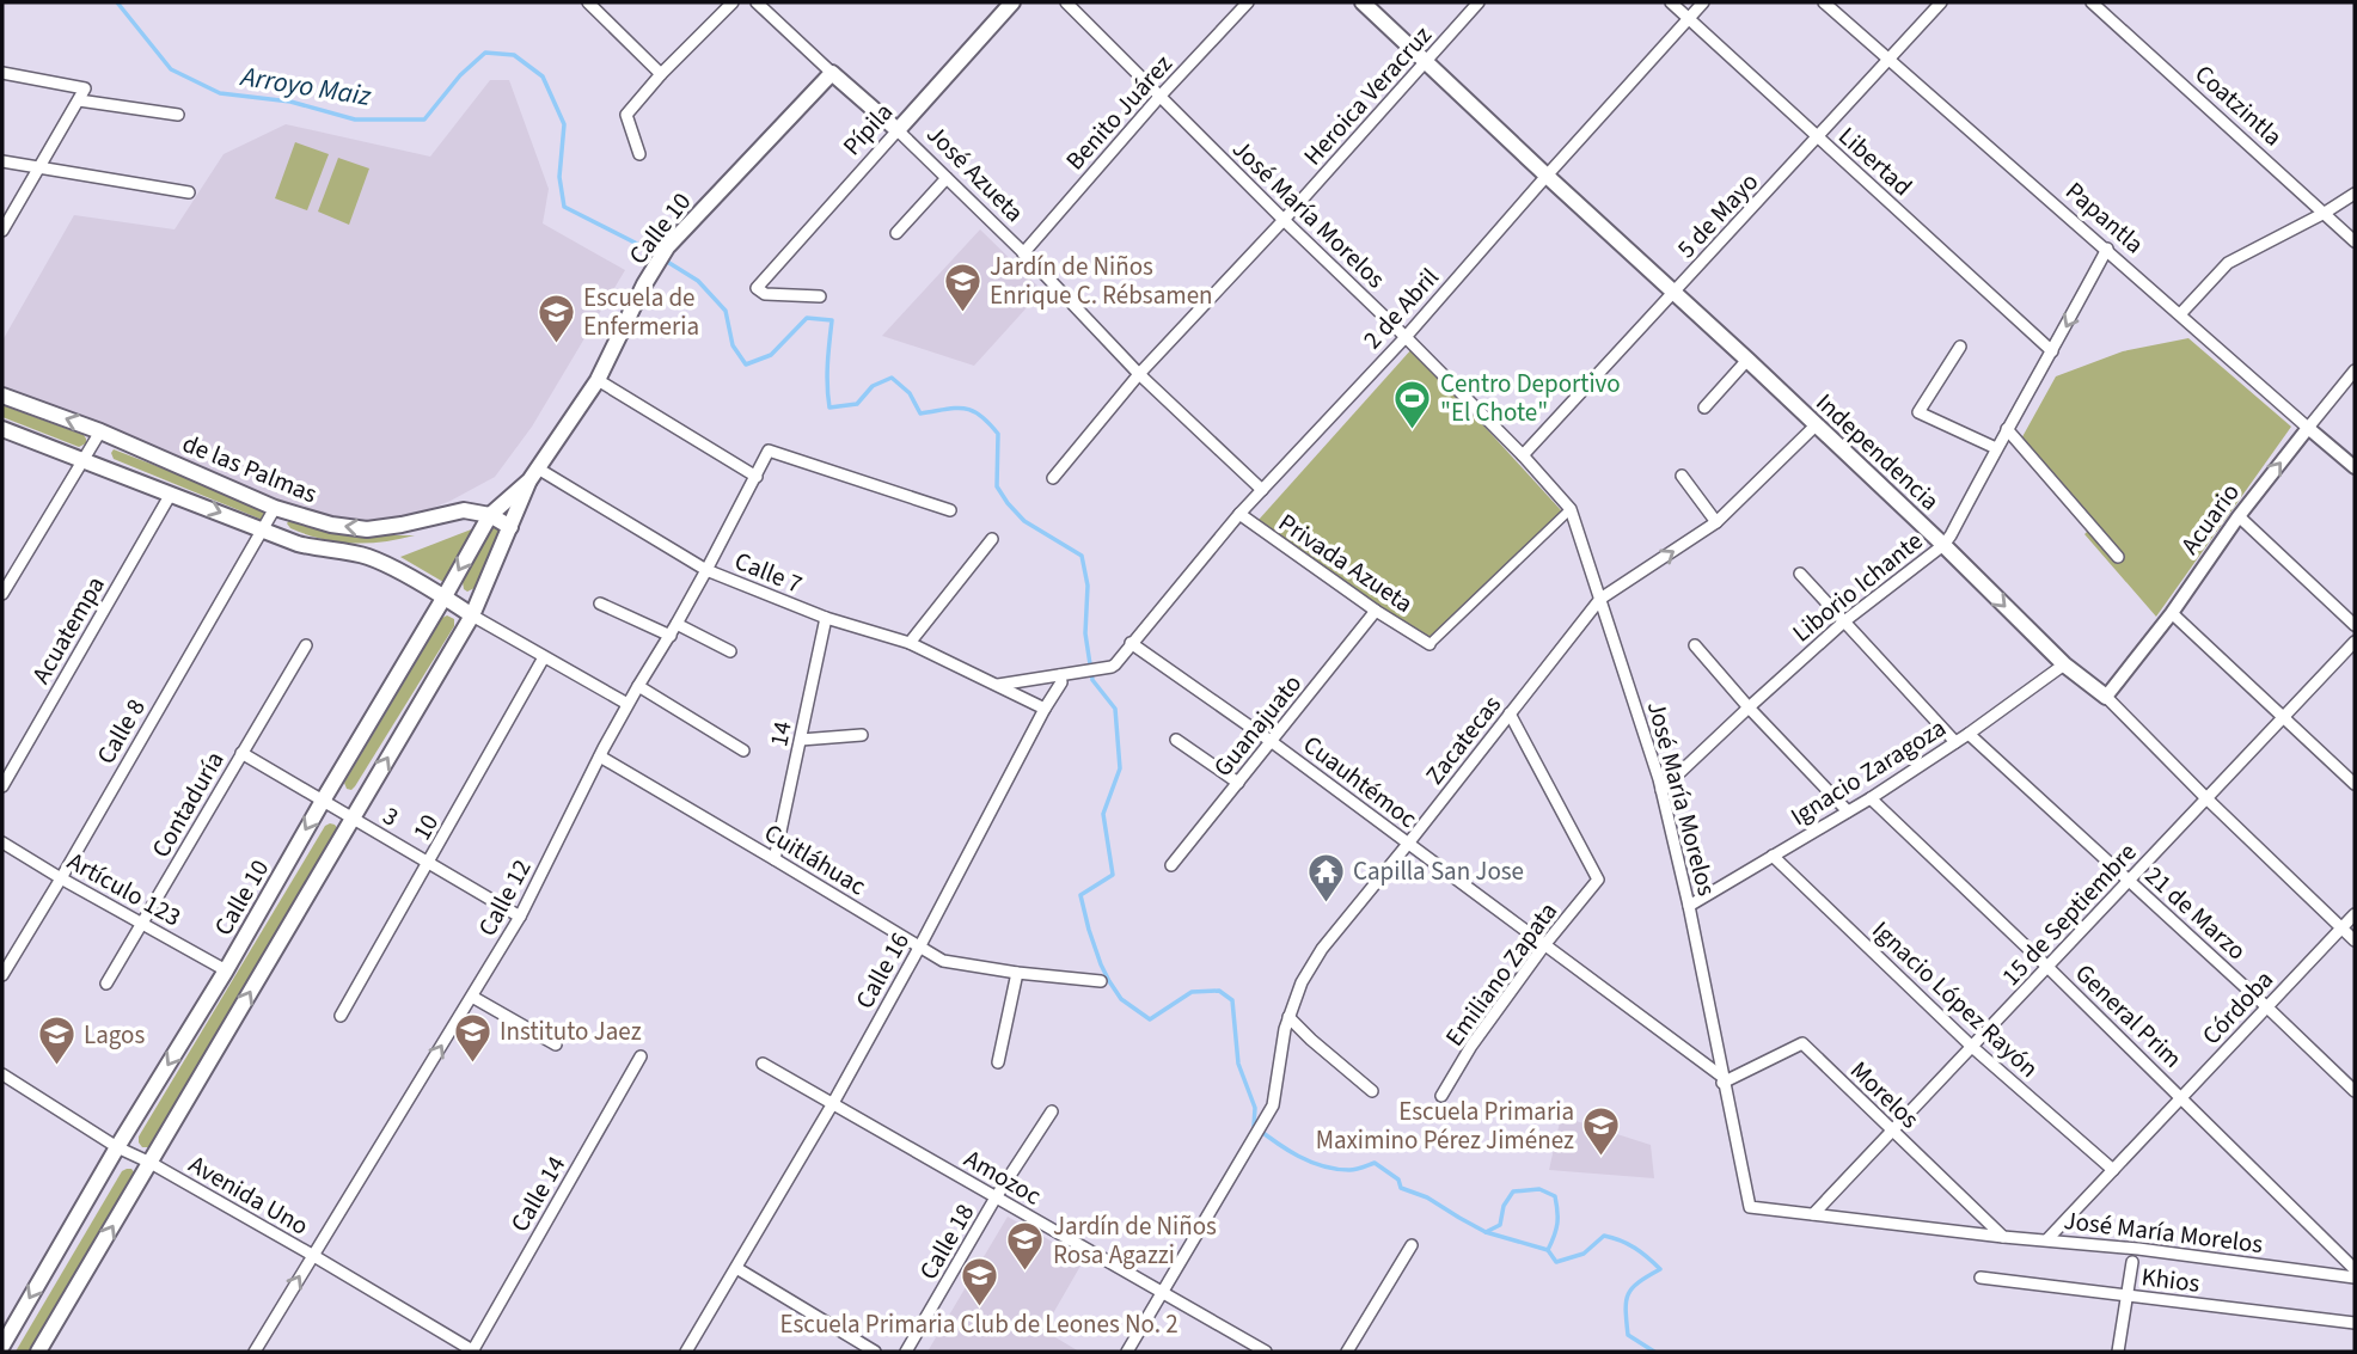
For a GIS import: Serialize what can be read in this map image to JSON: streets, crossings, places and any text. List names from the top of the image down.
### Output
{
  "streets": {
    "main road": [
      "Pípila",
      "José Azueta",
      "Calle 10",
      "Independencia",
      "de las Palmas"
    ],
    "street": [
      "Heroica Veracruz",
      "Coatzintla",
      "Benito Juárez",
      "Libertad",
      "José María Morelos",
      "5 de Mayo",
      "Papantla",
      "2 de Abril",
      "Acuario",
      "Privada Azueta",
      "Calle 7",
      "Liborio Ichante",
      "Acuatempa",
      "Guanajuato",
      "Calle 8",
      "14",
      "Zacatecas",
      "Ignacio Zaragoza",
      "Cuauhtémoc",
      "Contaduría",
      "3",
      "10",
      "Cuitláhuac",
      "Artículo 123",
      "Calle 12",
      "21 de Marzo",
      "15 de Septiembre",
      "Calle 16",
      "Emiliano Zapata",
      "Ignacio López Rayón",
      "Córdoba",
      "General Prim",
      "Morelos",
      "Amozoc",
      "Calle 14",
      "Avenida Uno",
      "Calle 18",
      "Khios"
    ]
  },
  "crossings": [
    ["Heroica Veracruz", "José Azueta"],
    ["Heroica Veracruz", "José María Morelos"],
    ["Heroica Veracruz", "Independencia"],
    ["Benito Juárez", "José Azueta"],
    ["Benito Juárez", "José María Morelos"],
    ["Pípila", "José Azueta"],
    ["Libertad", "5 de Mayo"],
    ["Libertad", "2 de Abril"],
    ["Libertad", "Liborio Ichante"],
    ["José Azueta", "Calle 10"],
    ["José Azueta", "2 de Abril"],
    ["José María Morelos", "5 de Mayo"],
    ["José María Morelos", "2 de Abril"],
    ["José María Morelos", "Liborio Ichante"],
    ["José María Morelos", "Zacatecas"],
    ["José María Morelos", "Ignacio Zaragoza"],
    ["José María Morelos", "Cuauhtémoc"],
    ["José María Morelos", "15 de Septiembre"],
    ["José María Morelos", "Córdoba"],
    ["José María Morelos", "Morelos"],
    ["5 de Mayo", "Papantla"],
    ["5 de Mayo", "Independencia"],
    ["Papantla", "Acuario"],
    ["Papantla", "Liborio Ichante"],
    ["Calle 10", "de las Palmas"],
    ["Calle 10", "Calle 7"],
    ["Calle 10", "3"],
    ["Calle 10", "Artículo 123"],
    ["Calle 10", "Avenida Uno"],
    ["2 de Abril", "Independencia"],
    ["2 de Abril", "Privada Azueta"],
    ["2 de Abril", "Cuauhtémoc"],
    ["Independencia", "Acuario"],
    ["Independencia", "Liborio Ichante"],
    ["Independencia", "Zacatecas"],
    ["Independencia", "Ignacio Zaragoza"],
    ["Independencia", "15 de Septiembre"],
    ["Independencia", "Córdoba"],
    ["de las Palmas", "Acuatempa"],
    ["de las Palmas", "Calle 8"],
    ["Privada Azueta", "Guanajuato"],
    ["Calle 7", "14"],
    ["Calle 7", "Calle 12"],
    ["Calle 7", "Calle 16"],
    ["Guanajuato", "Cuauhtémoc"],
    ["Calle 8", "Artículo 123"],
    ["14", "Cuitláhuac"],
    ["Zacatecas", "Cuauhtémoc"],
    ["Zacatecas", "Emiliano Zapata"],
    ["Zacatecas", "Amozoc"],
    ["Ignacio Zaragoza", "21 de Marzo"],
    ["Ignacio Zaragoza", "Ignacio López Rayón"],
    ["Ignacio Zaragoza", "General Prim"],
    ["Cuauhtémoc", "Emiliano Zapata"],
    ["Cuauhtémoc", "Morelos"],
    ["Contaduría", "3"],
    ["Contaduría", "Artículo 123"],
    ["3", "10"],
    ["3", "Calle 12"],
    ["Cuitláhuac", "Calle 12"],
    ["Cuitláhuac", "Calle 16"],
    ["Calle 12", "Avenida Uno"],
    ["21 de Marzo", "15 de Septiembre"],
    ["21 de Marzo", "Córdoba"],
    ["15 de Septiembre", "Ignacio López Rayón"],
    ["15 de Septiembre", "General Prim"],
    ["15 de Septiembre", "Morelos"],
    ["Calle 16", "Amozoc"],
    ["Ignacio López Rayón", "Córdoba"],
    ["Córdoba", "General Prim"],
    ["Amozoc", "Calle 18"],
    ["Calle 14", "Avenida Uno"]
  ],
  "water": ["Arroyo Maiz"],
  "places": {
    "school or university": [
      "Jardín de Niños Enrique C. Rébsamen",
      "Escuela de Enfermeria",
      "Instituto Jaez",
      "Lagos",
      "Escuela Primaria Maximino Pérez Jiménez",
      "Jardín de Niños Rosa Agazzi",
      "Escuela Primaria Club de Leones No. 2"
    ],
    "sports": ["Centro Deportivo \"El Chote\""],
    "temple": ["Capilla San Jose"]
  }
}
